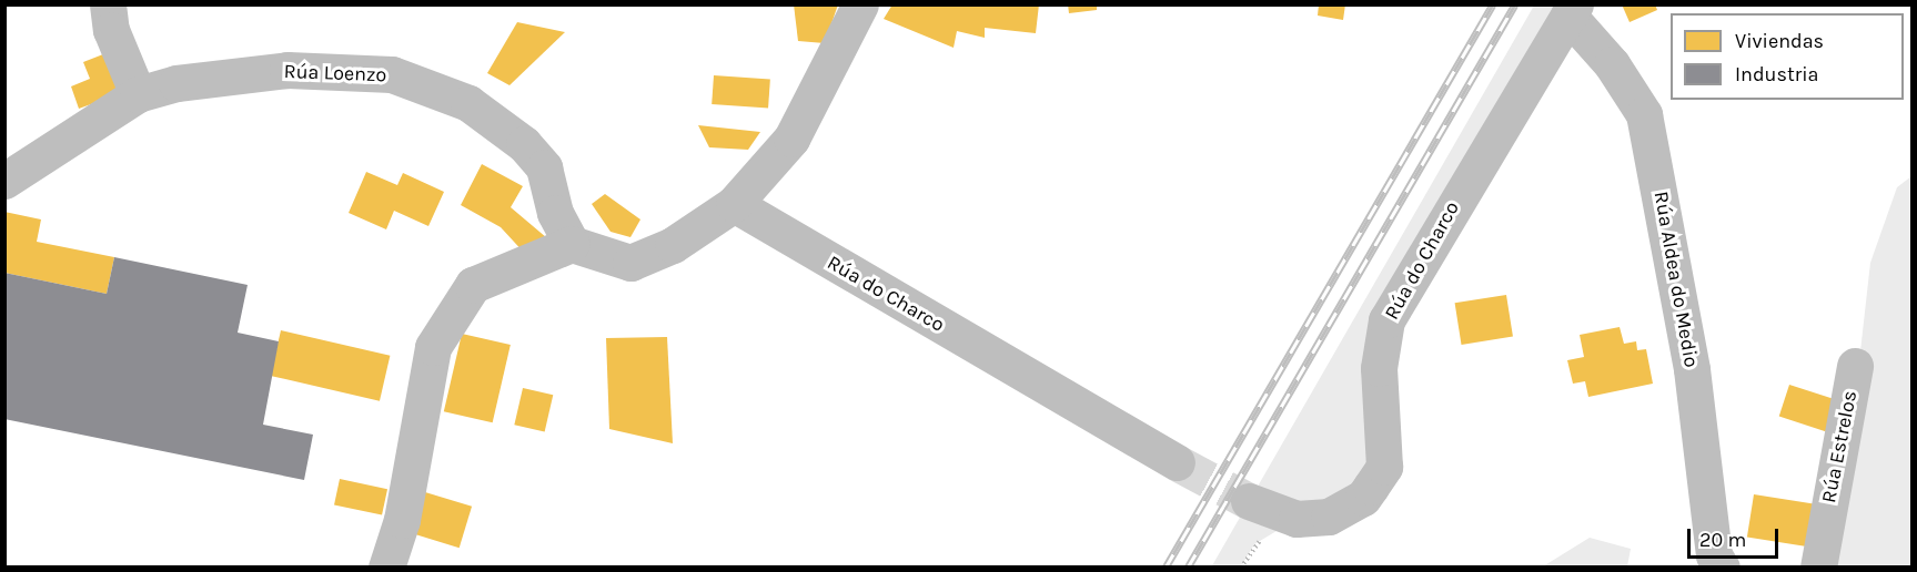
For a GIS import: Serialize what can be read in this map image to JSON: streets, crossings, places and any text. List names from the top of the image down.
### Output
{
  "streets": {
    "street": [
      "Rúa Loenzo",
      "Rúa do Charco",
      "Rúa Aldea do Medio",
      "Rúa Estrelos"
    ]
  },
  "crossings": [
    ["Rúa do Charco", "Rúa Aldea do Medio"]
  ],
  "legend": ["Viviendas", "Industria"],
  "scale_bar": "20 m"
}
